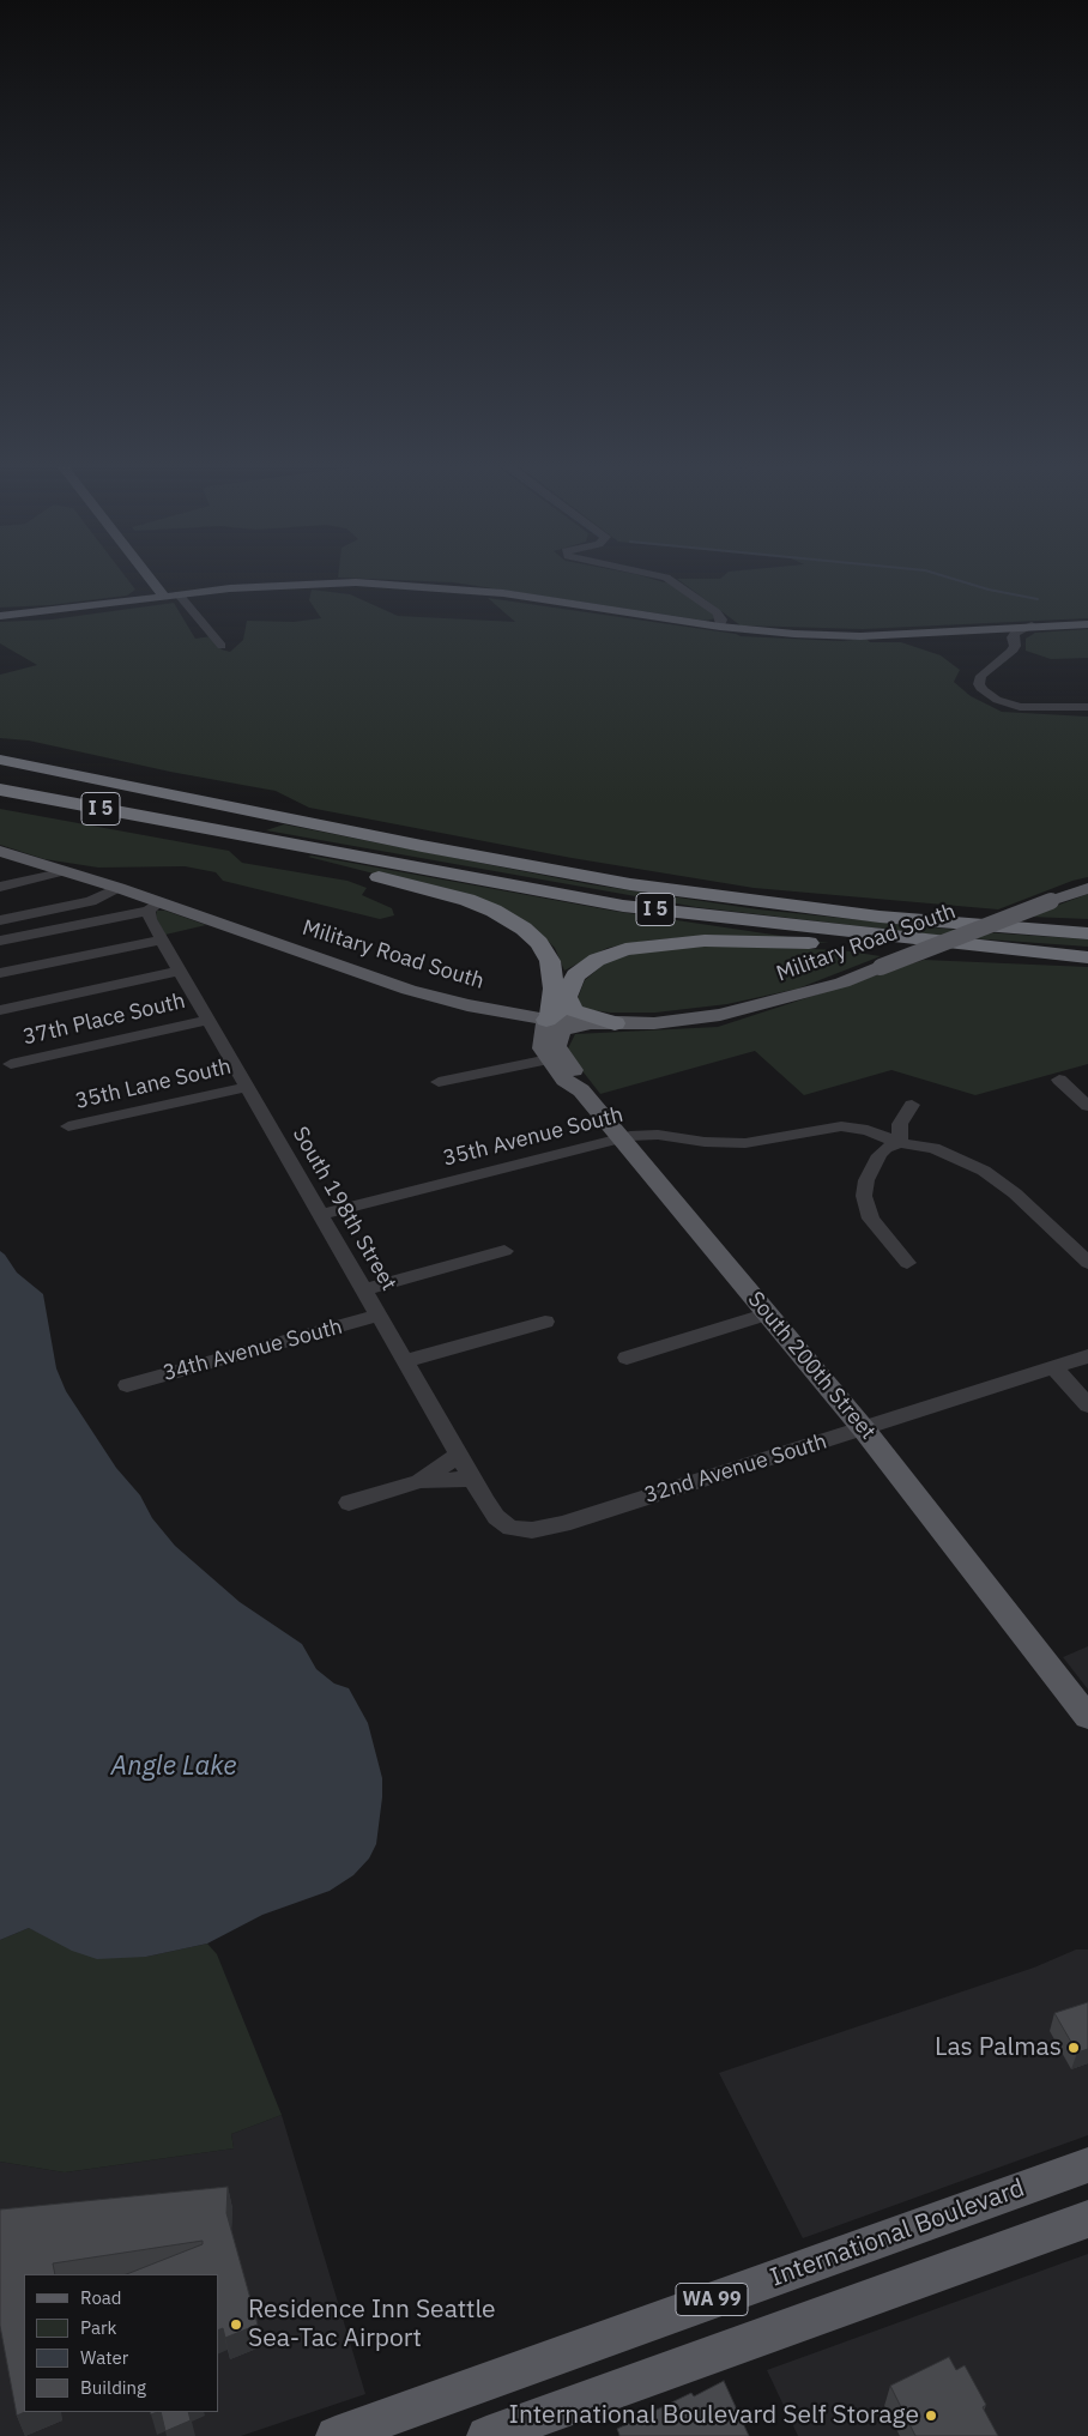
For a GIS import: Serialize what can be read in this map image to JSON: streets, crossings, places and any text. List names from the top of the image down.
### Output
{
  "streets": {
    "highway": ["I 5"],
    "main road": [
      "Military Road South",
      "South 200th Street",
      "International Boulevard",
      "WA 99"
    ],
    "street": [
      "37th Place South",
      "35th Lane South",
      "35th Avenue South",
      "South 198th Street",
      "34th Avenue South",
      "32nd Avenue South"
    ]
  },
  "crossings": [
    ["Military Road South", "South 198th Street"],
    ["37th Place South", "South 198th Street"],
    ["35th Lane South", "South 198th Street"],
    ["35th Avenue South", "South 198th Street"],
    ["35th Avenue South", "South 200th Street"],
    ["South 198th Street", "34th Avenue South"],
    ["South 198th Street", "32nd Avenue South"],
    ["South 200th Street", "32nd Avenue South"]
  ],
  "water": ["Angle Lake"],
  "places": ["Las Palmas", "Residence Inn Seattle Sea-Tac Airport", "International Boulevard Self Storage"],
  "legend": [
    "Road",
    "Park",
    "Water",
    "Building"
  ]
}
